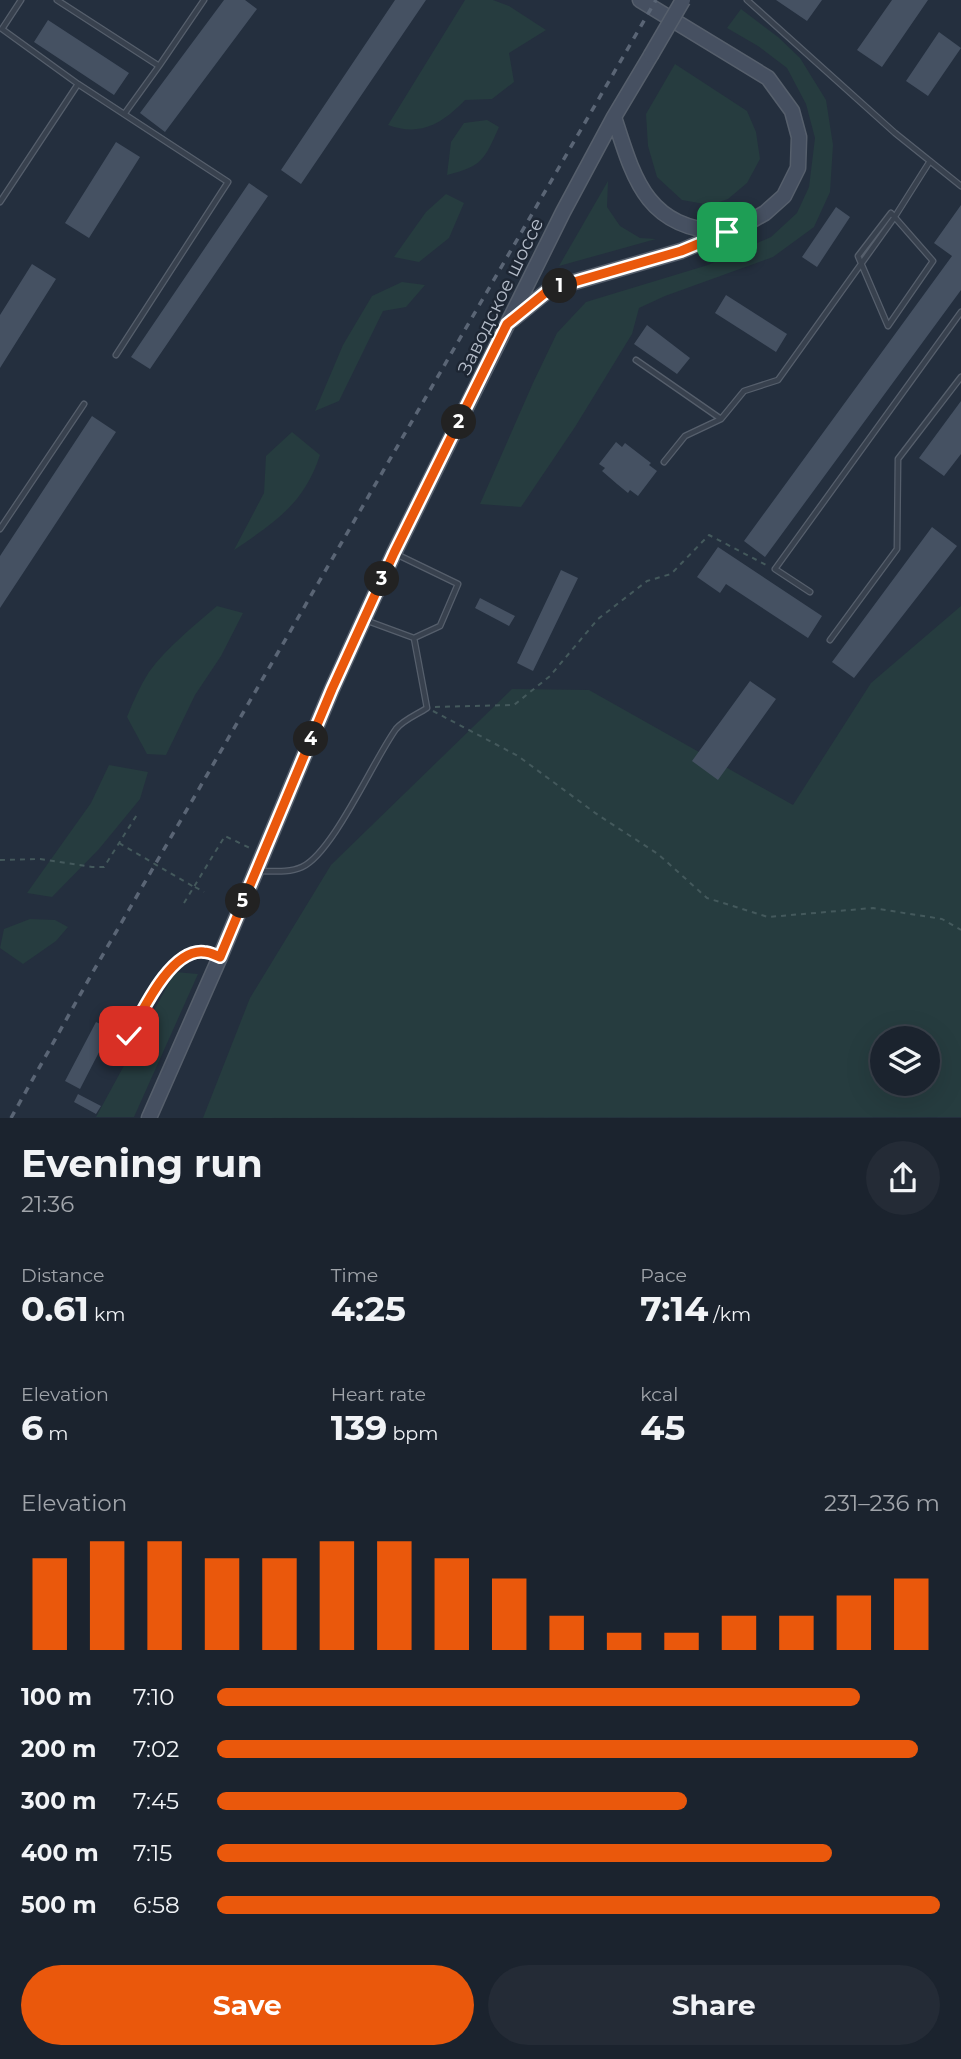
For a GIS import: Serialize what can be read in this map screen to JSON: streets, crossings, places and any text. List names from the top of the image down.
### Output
{
  "streets": {
    "main road": ["Заводское шоссе"]
  },
  "page": {
    "pins": [
      "1",
      "2",
      "3",
      "4",
      "5"
    ],
    "heading": ["Evening run", "21:36"],
    "stats": [
      ["Distance", "0.61 km"],
      ["Time", "4:25"],
      ["Pace", "7:14 /km"],
      ["Elevation", "6 m"],
      ["Heart rate", "139 bpm"],
      ["kcal", "45"]
    ],
    "chart": ["Elevation", "231–236 m"],
    "list": [
      {
        "name": "100 m",
        "note": "7:10"
      },
      {
        "name": "200 m",
        "note": "7:02"
      },
      {
        "name": "300 m",
        "note": "7:45"
      },
      {
        "name": "400 m",
        "note": "7:15"
      },
      {
        "name": "500 m",
        "note": "6:58"
      }
    ],
    "buttons": ["Save", "Share"]
  }
}
